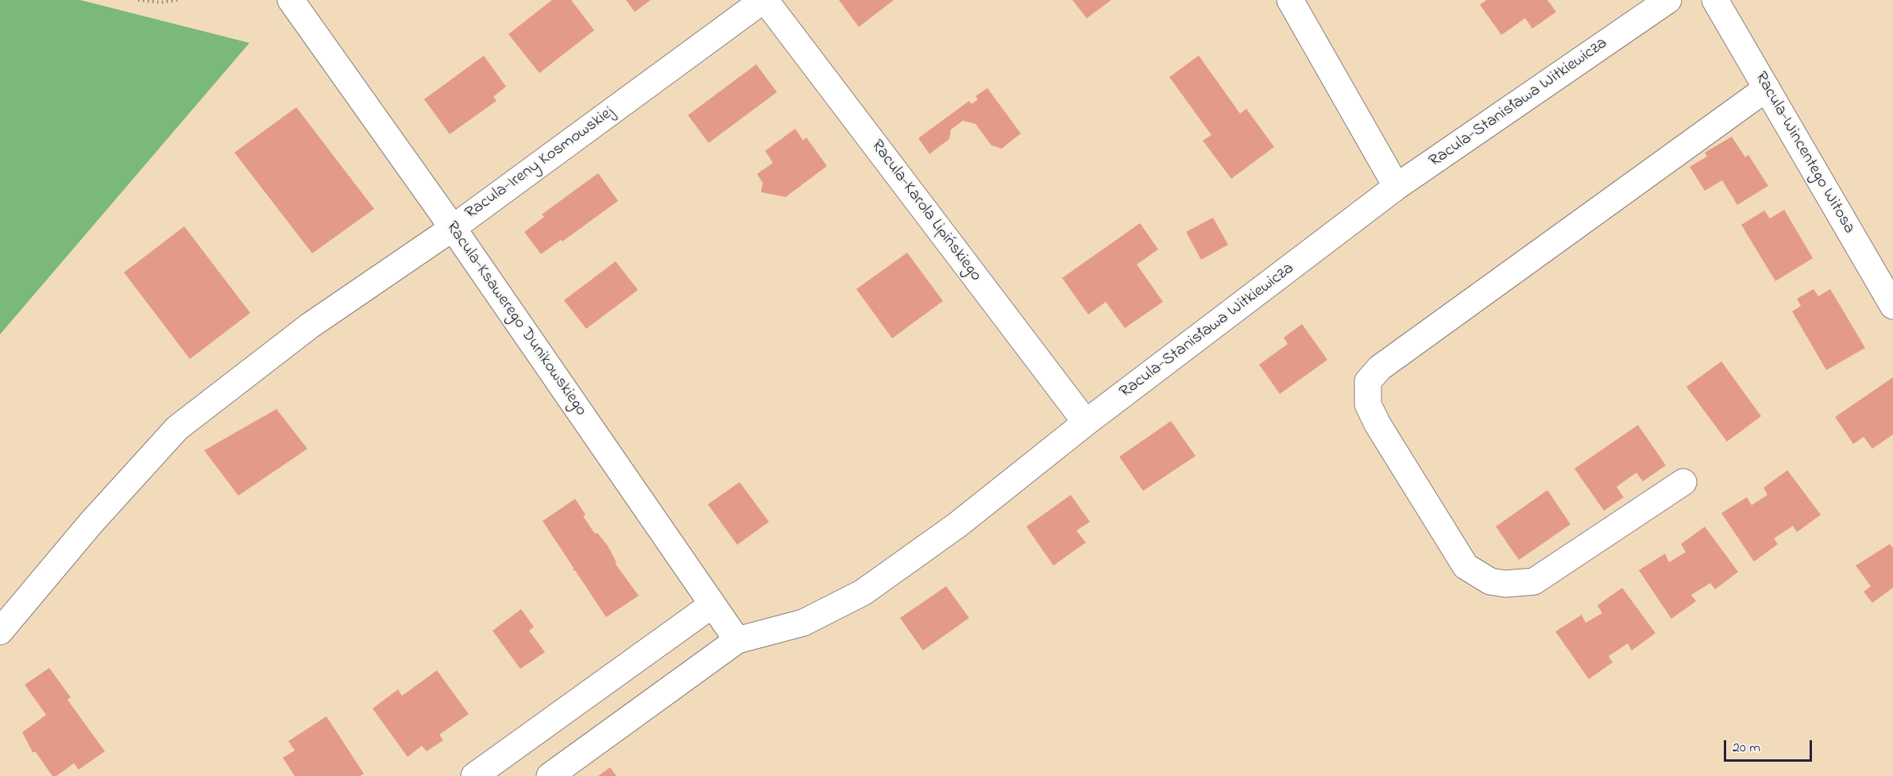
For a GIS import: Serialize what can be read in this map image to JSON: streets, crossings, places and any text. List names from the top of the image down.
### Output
{
  "streets": {
    "street": [
      "Racula-Stanisława Witkiewicza",
      "Racula-Wincentego Witosa",
      "Racula-Ireny Kosmowskiej",
      "Racula-Karola Lipińskiego",
      "Racula-Ksawerego Dunikowskiego"
    ]
  },
  "crossings": [
    ["Racula-Stanisława Witkiewicza", "Racula-Karola Lipińskiego"],
    ["Racula-Stanisława Witkiewicza", "Racula-Ksawerego Dunikowskiego"],
    ["Racula-Ireny Kosmowskiej", "Racula-Karola Lipińskiego"],
    ["Racula-Ireny Kosmowskiej", "Racula-Ksawerego Dunikowskiego"]
  ],
  "scale_bar": "20 m"
}
